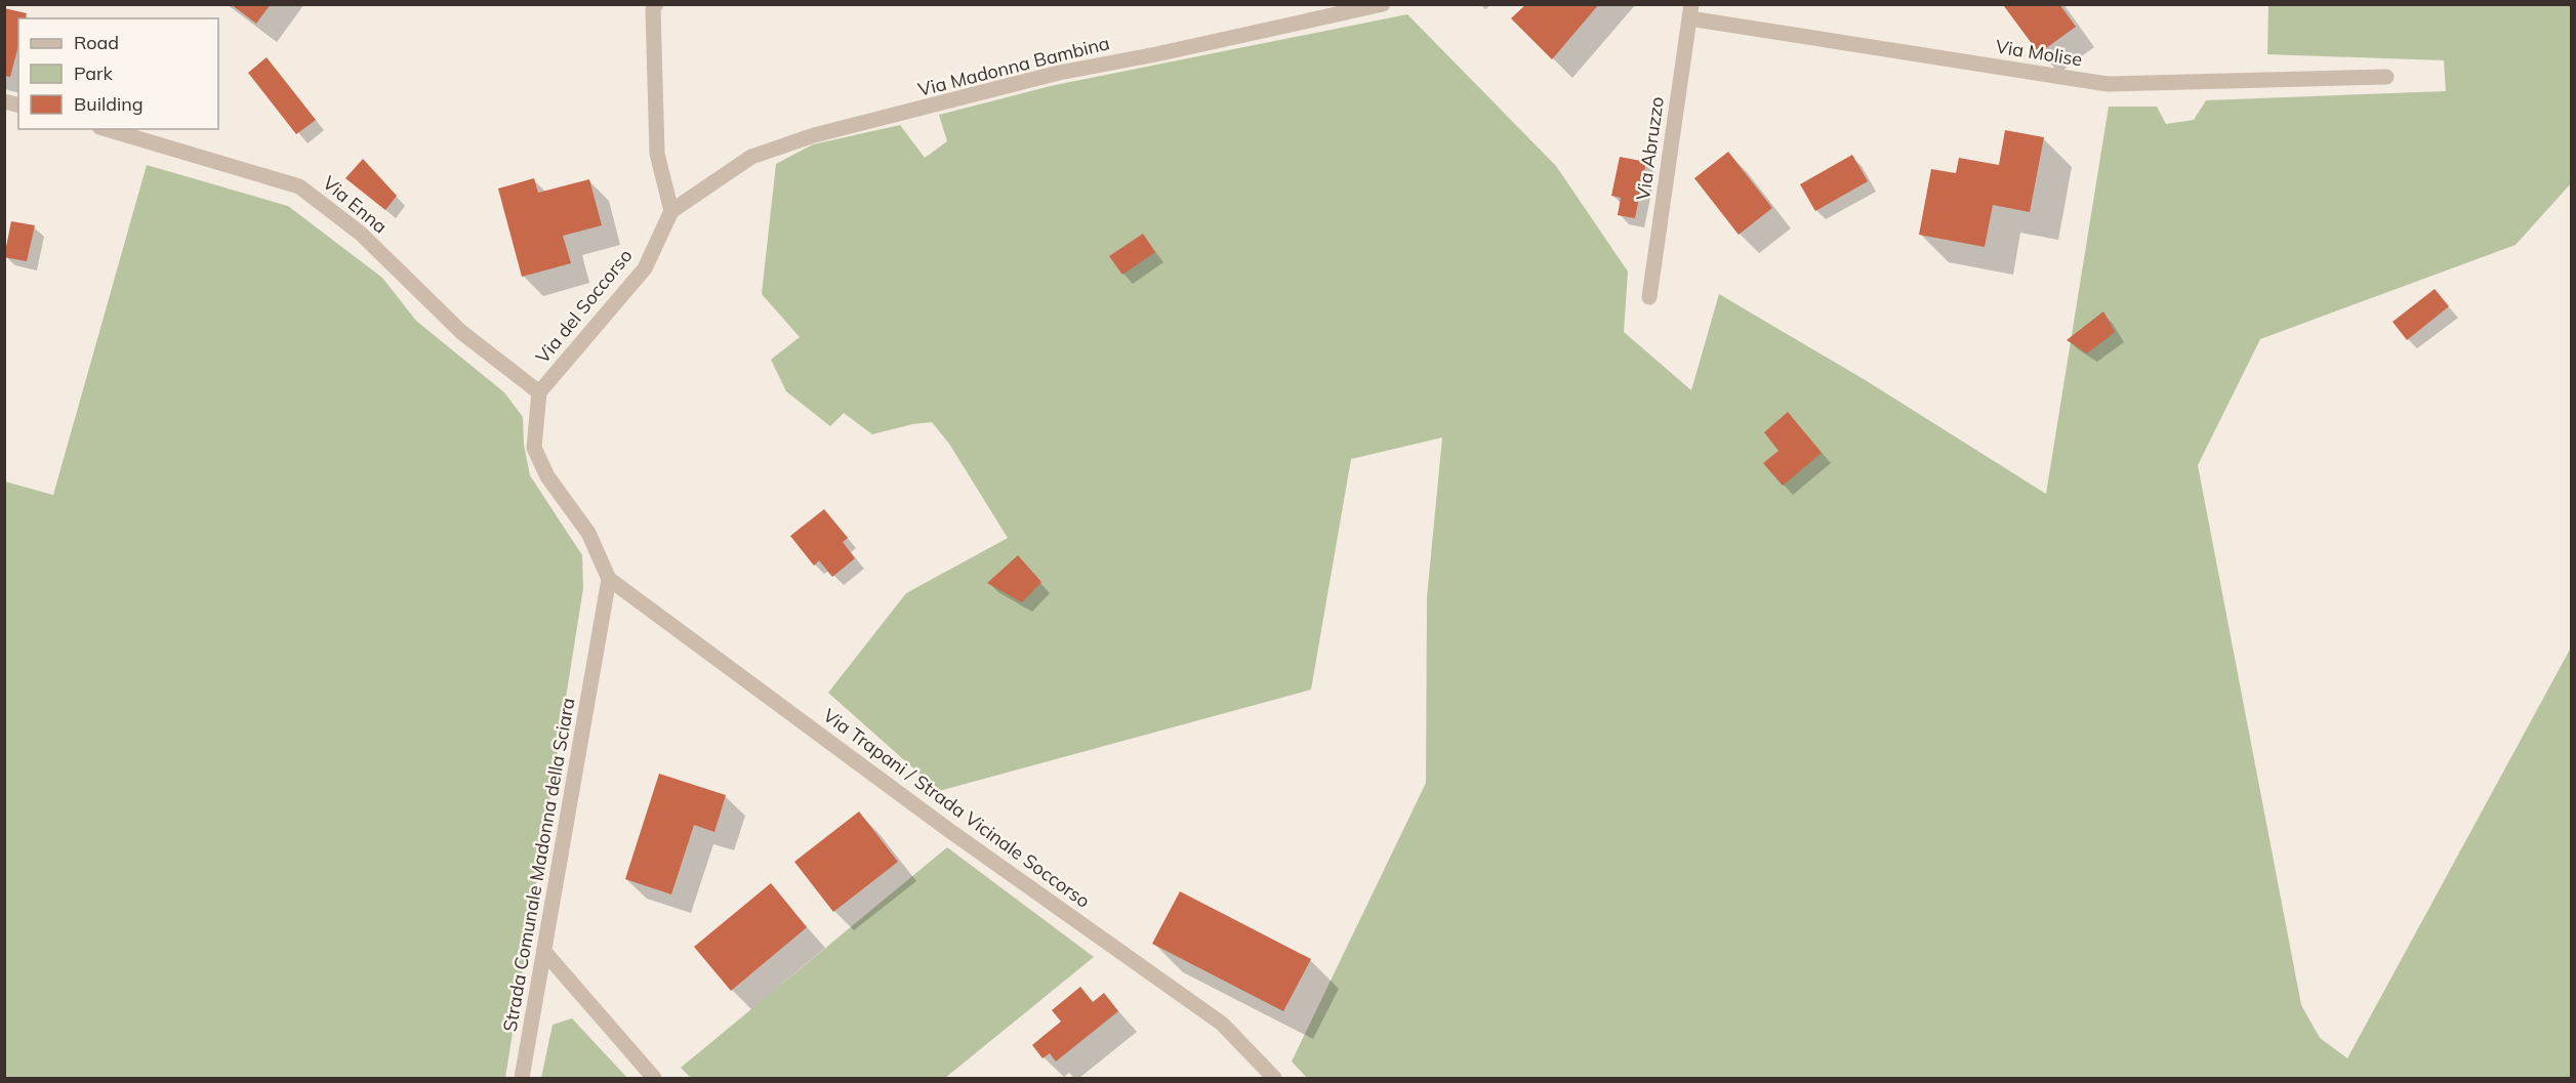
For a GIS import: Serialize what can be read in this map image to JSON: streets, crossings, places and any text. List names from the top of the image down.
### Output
{
  "streets": {
    "street": [
      "Via Molise",
      "Via Madonna Bambina",
      "Via Abruzzo",
      "Via Enna",
      "Via del Soccorso",
      "Via Trapani / Strada Vicinale Soccorso",
      "Strada Comunale Madonna della Sciara"
    ]
  },
  "crossings": [
    ["Via Molise", "Via Abruzzo"],
    ["Via Madonna Bambina", "Via del Soccorso"],
    ["Via Enna", "Via del Soccorso"],
    ["Via del Soccorso", "Via Trapani / Strada Vicinale Soccorso"],
    ["Via del Soccorso", "Strada Comunale Madonna della Sciara"],
    ["Via Trapani / Strada Vicinale Soccorso", "Strada Comunale Madonna della Sciara"]
  ],
  "legend": ["Road", "Park", "Building"]
}
